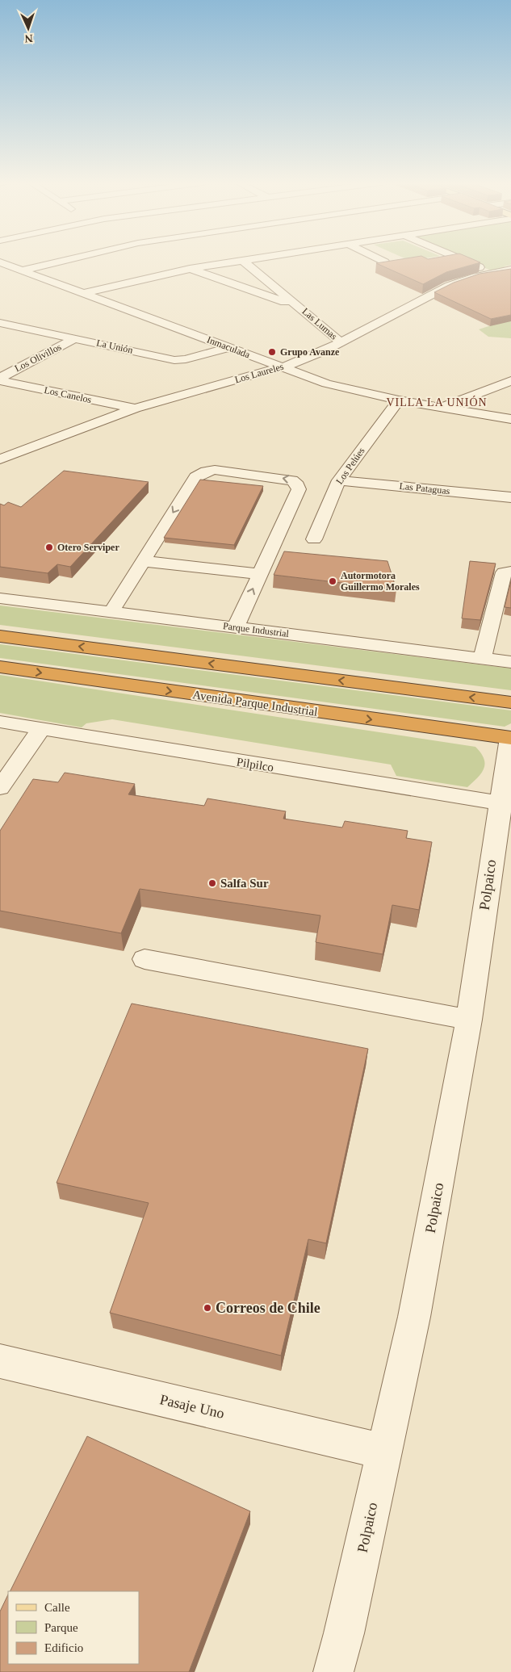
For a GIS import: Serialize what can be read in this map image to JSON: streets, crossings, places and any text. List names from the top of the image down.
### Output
{
  "streets": {
    "highway": ["Avenida Parque Industrial"],
    "street": [
      "Las Lumas",
      "La Unión",
      "Inmaculada",
      "Los Olivillos",
      "Los Laureles",
      "Los Canelos",
      "Los Pelúes",
      "Las Pataguas",
      "Parque Industrial",
      "Pilpilco",
      "Polpaico",
      "Pasaje Uno"
    ]
  },
  "crossings": [
    ["Las Lumas", "Los Laureles"],
    ["La Unión", "Inmaculada"],
    ["La Unión", "Los Olivillos"],
    ["Inmaculada", "Los Laureles"],
    ["Inmaculada", "Los Pelúes"],
    ["Los Olivillos", "Los Canelos"],
    ["Los Laureles", "Los Canelos"],
    ["Los Pelúes", "Las Pataguas"],
    ["Avenida Parque Industrial", "Polpaico"],
    ["Pilpilco", "Polpaico"],
    ["Polpaico", "Pasaje Uno"]
  ],
  "districts": ["VILLA LA UNIÓN"],
  "places": [
    "Grupo Avanze",
    "Otero Serviper",
    "Autormotora Guillermo Morales",
    "Salfa Sur",
    "Correos de Chile"
  ],
  "legend": ["Calle", "Parque", "Edificio"],
  "north": "bottom"
}
